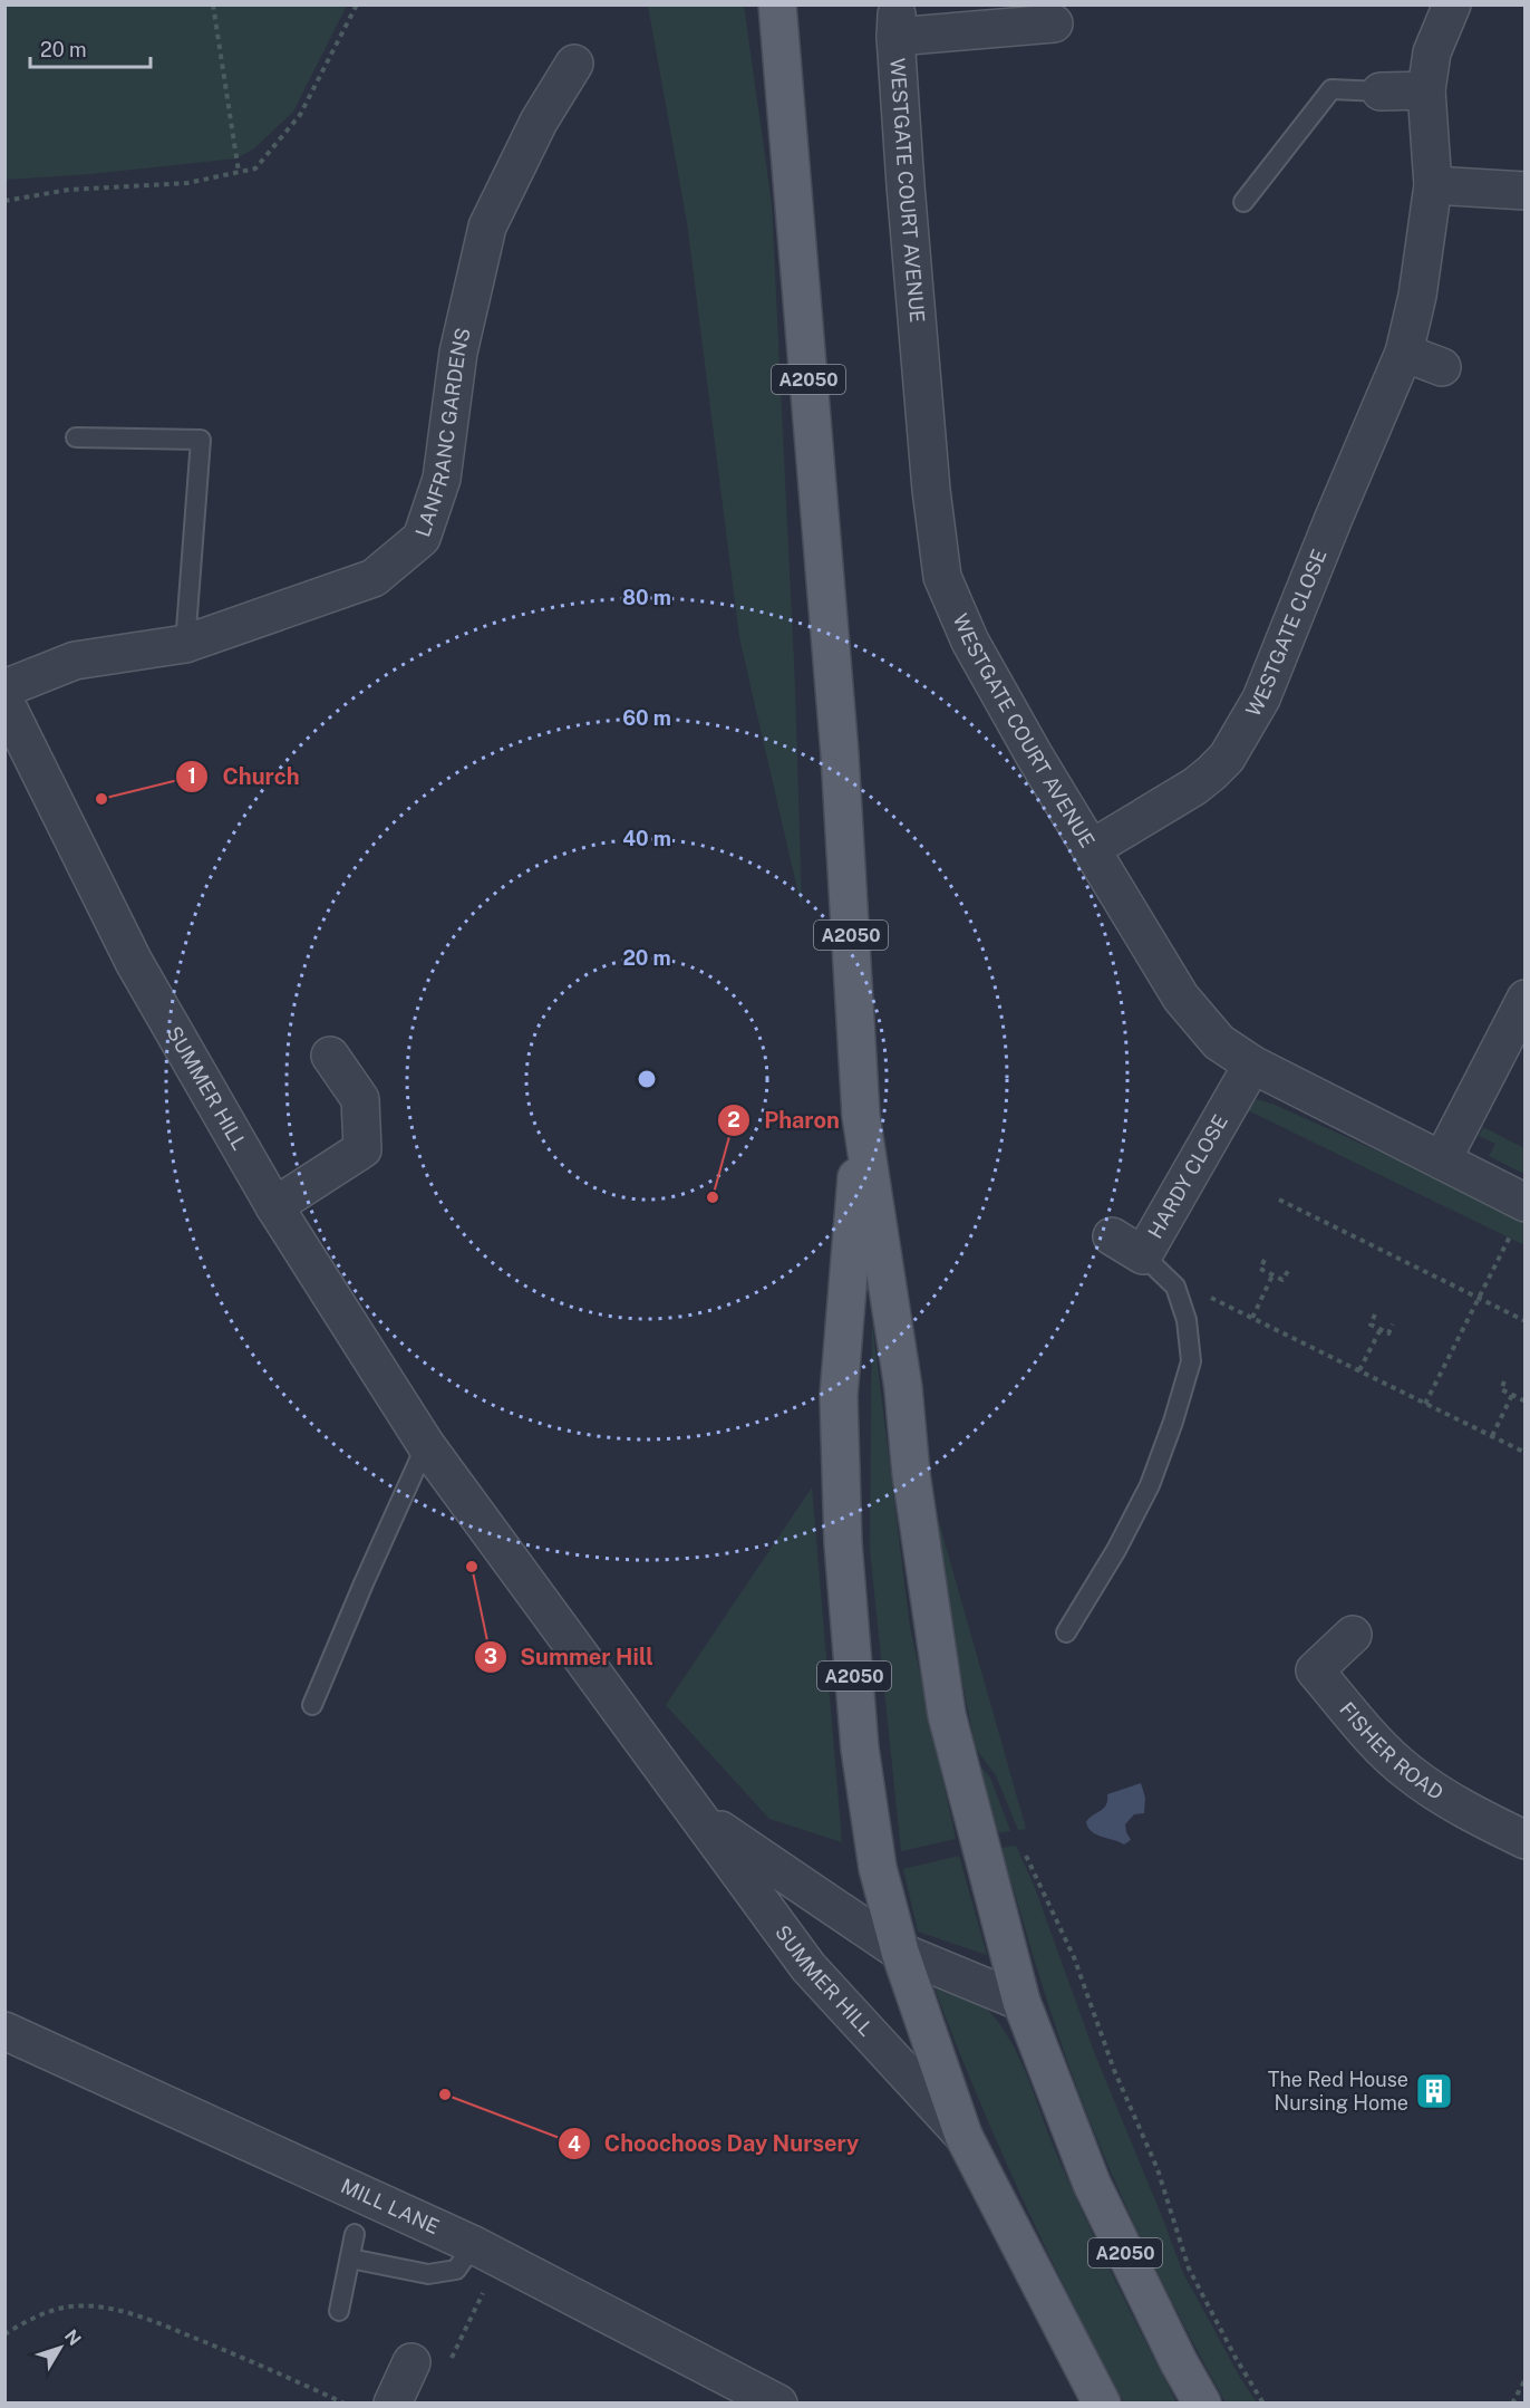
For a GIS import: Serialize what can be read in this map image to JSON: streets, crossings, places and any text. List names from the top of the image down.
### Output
{
  "streets": {
    "main road": ["A2050"],
    "street": [
      "WESTGATE COURT AVENUE",
      "LANFRANC GARDENS",
      "WESTGATE CLOSE",
      "SUMMER HILL",
      "HARDY CLOSE",
      "FISHER ROAD",
      "MILL LANE"
    ]
  },
  "crossings": [
    ["WESTGATE COURT AVENUE", "WESTGATE CLOSE"],
    ["WESTGATE COURT AVENUE", "HARDY CLOSE"],
    ["A2050", "SUMMER HILL"]
  ],
  "places": {
    "other": [
      "Church",
      "Pharon",
      "Summer Hill",
      "Choochoos Day Nursery"
    ],
    "building": ["The Red House Nursing Home"]
  },
  "scale_bar": "20 m",
  "north": "top right",
  "rings": [
    "80 m",
    "60 m",
    "40 m",
    "20 m"
  ]
}
